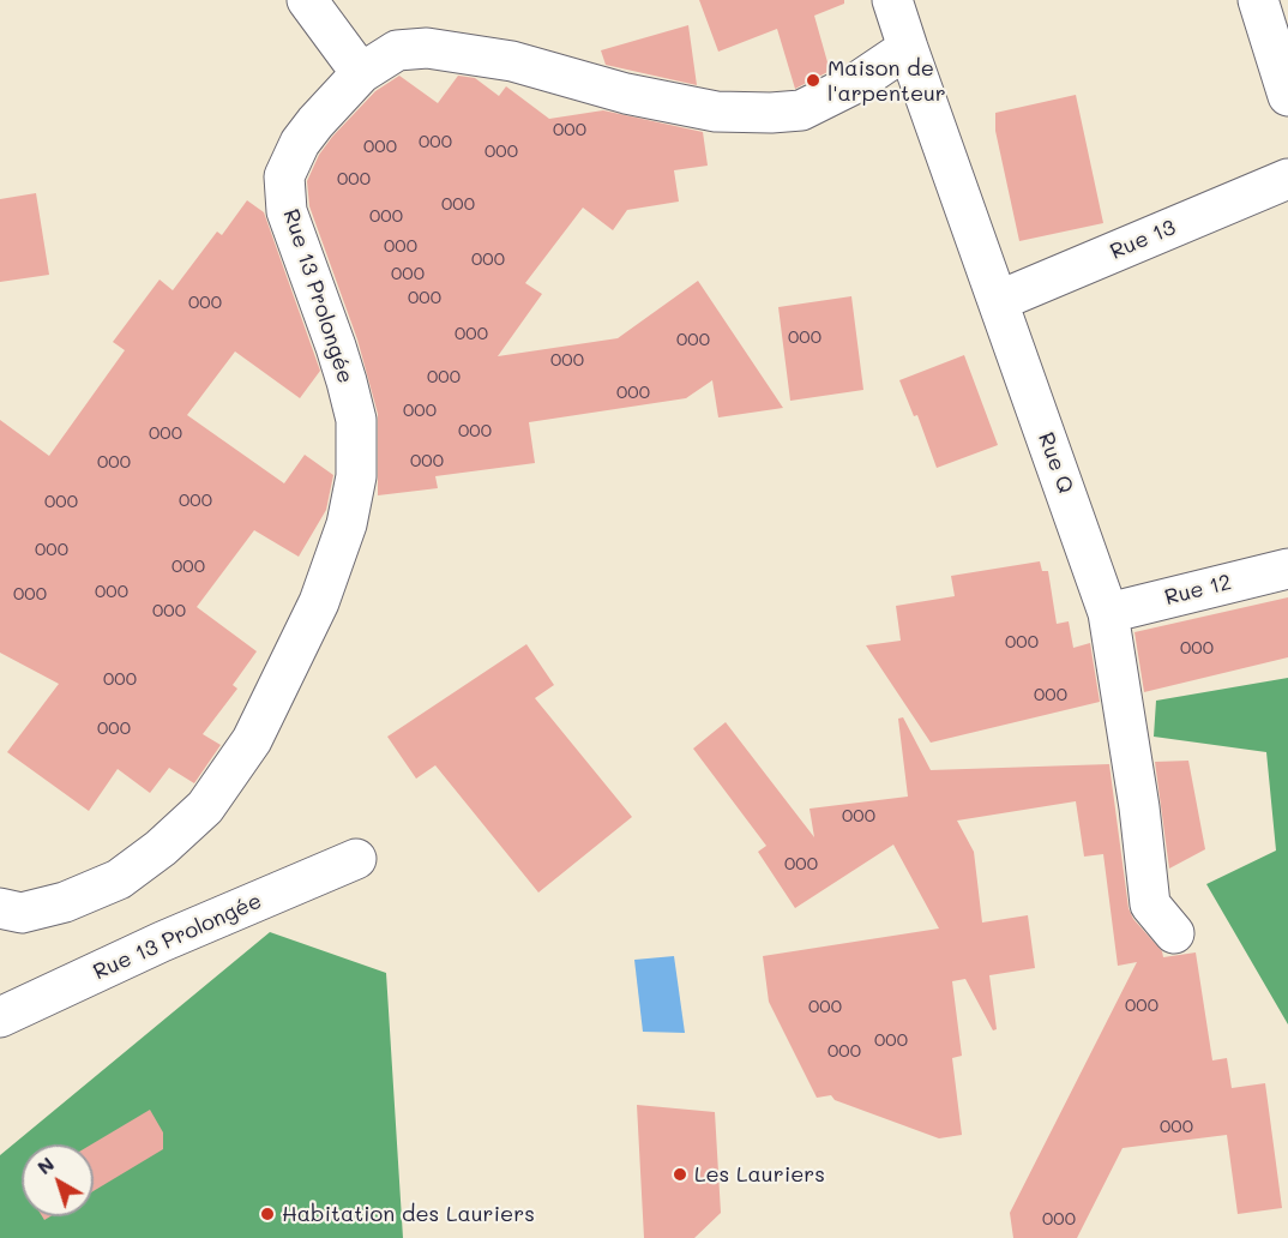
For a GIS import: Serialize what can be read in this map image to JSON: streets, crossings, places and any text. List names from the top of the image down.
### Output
{
  "streets": {
    "street": [
      "Rue 13",
      "Rue 13 Prolongée",
      "Rue Q",
      "Rue 12"
    ]
  },
  "crossings": [
    ["Rue 13", "Rue Q"],
    ["Rue 13 Prolongée", "Rue Q"],
    ["Rue Q", "Rue 12"]
  ],
  "places": ["Maison de l'arpenteur", "Les Lauriers", "Habitation des Lauriers"],
  "house_numbers": [
    "000",
    "000",
    "000",
    "000",
    "000",
    "000",
    "000",
    "000",
    "000",
    "000",
    "000",
    "000",
    "000",
    "000",
    "000",
    "000",
    "000",
    "000",
    "000",
    "000",
    "000",
    "000",
    "000",
    "000",
    "000",
    "000",
    "000",
    "000",
    "000",
    "000",
    "000",
    "000",
    "000",
    "000",
    "000",
    "000",
    "000",
    "000",
    "000",
    "000",
    "000",
    "000",
    "000"
  ],
  "north": "top left"
}
